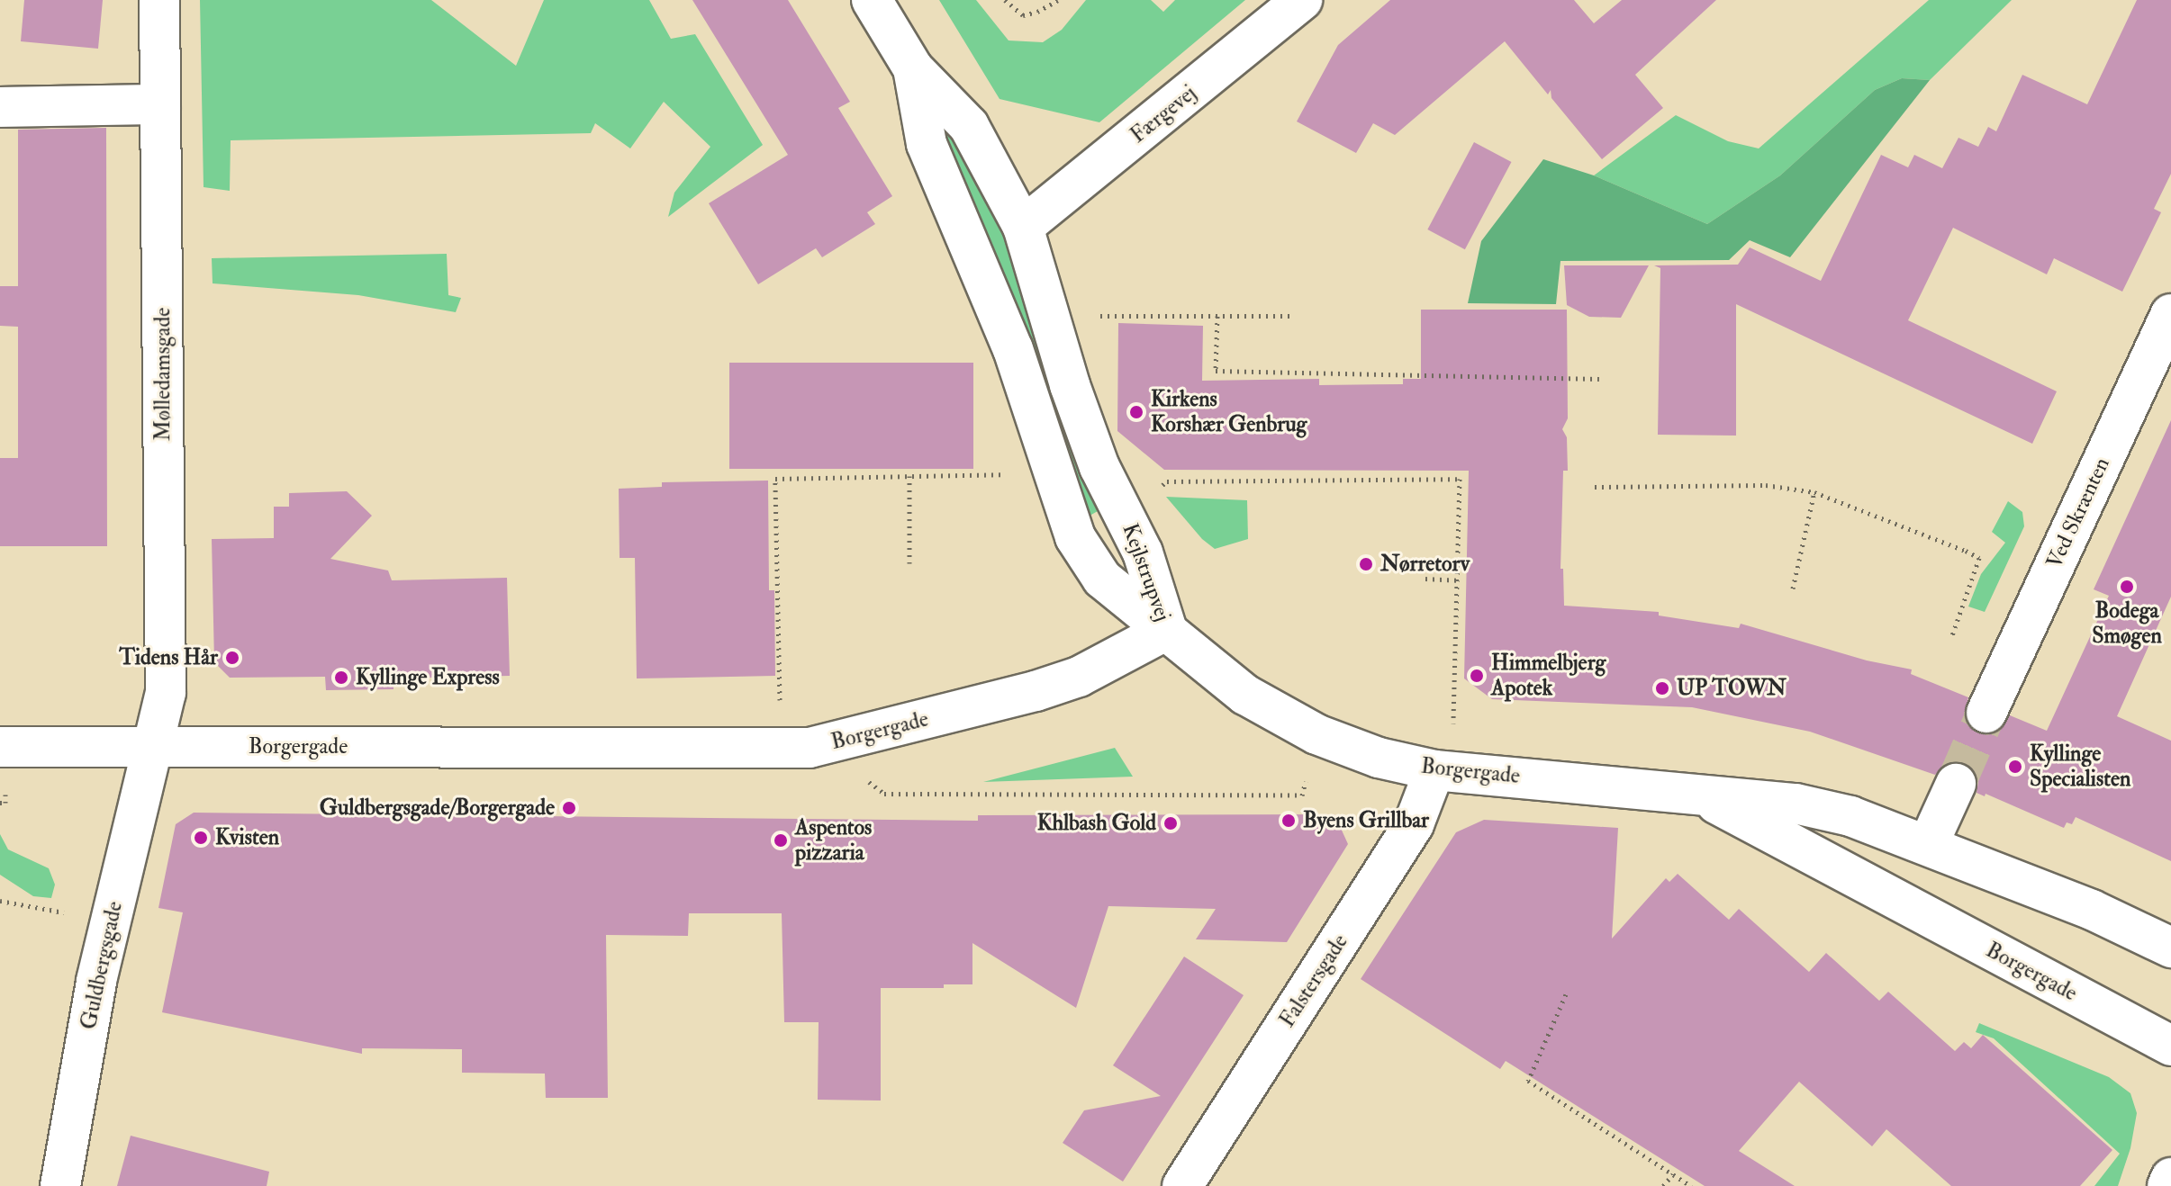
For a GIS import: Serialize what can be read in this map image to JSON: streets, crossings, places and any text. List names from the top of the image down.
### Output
{
  "streets": {
    "street": [
      "Færgevej",
      "Mølledamsgade",
      "Ved Skrænten",
      "Kejlstrupvej",
      "Borgergade",
      "Guldbergsgade",
      "Falstersgade"
    ]
  },
  "crossings": [
    ["Færgevej", "Kejlstrupvej"],
    ["Mølledamsgade", "Borgergade"],
    ["Mølledamsgade", "Guldbergsgade"],
    ["Kejlstrupvej", "Borgergade"],
    ["Borgergade", "Guldbergsgade"],
    ["Borgergade", "Falstersgade"]
  ],
  "places": [
    "Kirkens Korshær Genbrug",
    "Nørretorv",
    "Bodega Smøgen",
    "Tidens Hår",
    "Himmelbjerg Apotek",
    "Kyllinge Express",
    "UP TOWN",
    "Kyllinge Specialisten",
    "Guldbergsgade/Borgergade",
    "Byens Grillbar",
    "Khlbash Gold",
    "Kvisten",
    "Aspentos pizzaria"
  ]
}
